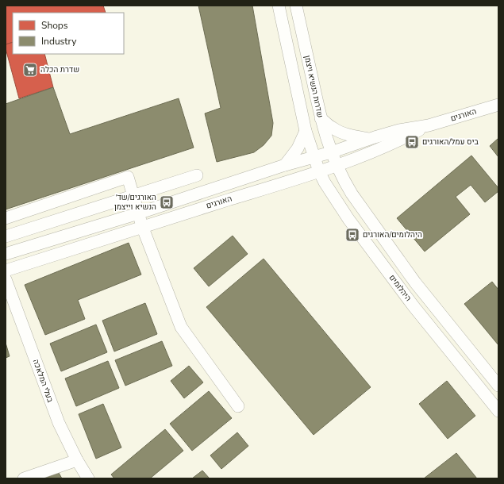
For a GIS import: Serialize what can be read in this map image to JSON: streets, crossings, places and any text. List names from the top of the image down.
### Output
{
  "streets": {
    "street": [
      "שדרות הנשיא ויצמן",
      "האורגים",
      "היהלומים",
      "בעלי המלאכה"
    ]
  },
  "crossings": [
    ["שדרות הנשיא ויצמן", "האורגים"],
    ["שדרות הנשיא ויצמן", "היהלומים"],
    ["האורגים", "היהלומים"]
  ],
  "places": {
    "supermarket": ["שדרת הכלה"],
    "bus stop": ["ביס עמל/האורגים", "האורגים/שד׳ הנשיא וייצמן", "היהלומים/האורגים"]
  },
  "legend": ["Shops", "Industry"]
}
